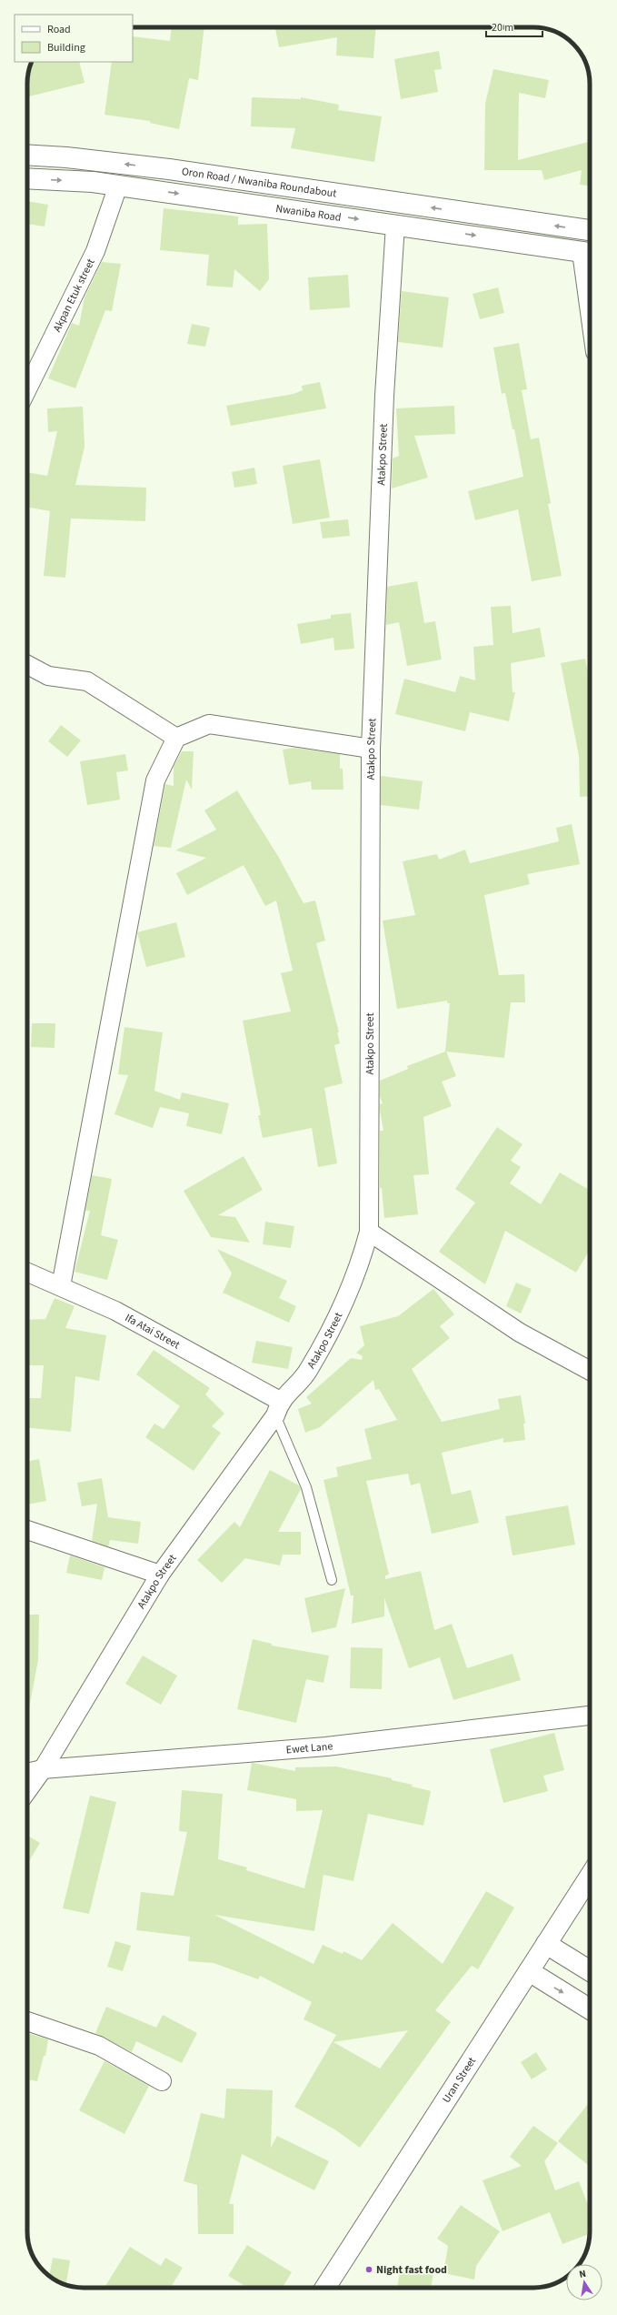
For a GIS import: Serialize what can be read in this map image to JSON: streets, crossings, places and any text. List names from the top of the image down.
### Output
{
  "streets": {
    "main road": ["Oron Road / Nwaniba Roundabout", "Nwaniba Road", "Uran Street"],
    "street": [
      "Akpan Etuk street",
      "Atakpo Street",
      "Ifa Atai Street",
      "Ewet Lane"
    ]
  },
  "crossings": [
    ["Nwaniba Road", "Akpan Etuk street"],
    ["Nwaniba Road", "Atakpo Street"],
    ["Atakpo Street", "Ifa Atai Street"],
    ["Atakpo Street", "Ewet Lane"]
  ],
  "one_way": ["Oron Road / Nwaniba Roundabout", "Nwaniba Road"],
  "places": ["Night fast food"],
  "legend": ["Road", "Building"],
  "scale_bar": "20 m",
  "north": "top"
}
